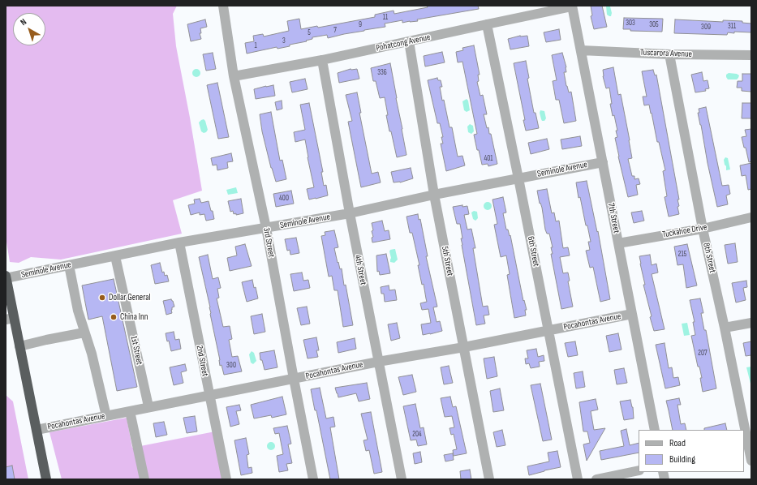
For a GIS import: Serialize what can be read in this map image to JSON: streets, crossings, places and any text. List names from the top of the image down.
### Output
{
  "streets": {
    "street": [
      "Pohatcong Avenue",
      "Tuscarora Avenue",
      "Seminole Avenue",
      "7th Street",
      "Tuckahoe Drive",
      "3rd Street",
      "6th Street",
      "8th Street",
      "5th Street",
      "4th Street",
      "Pocahontas Avenue",
      "1st Street",
      "2nd Street"
    ]
  },
  "crossings": [
    ["Pohatcong Avenue", "7th Street"],
    ["Pohatcong Avenue", "3rd Street"],
    ["Pohatcong Avenue", "6th Street"],
    ["Pohatcong Avenue", "5th Street"],
    ["Pohatcong Avenue", "4th Street"],
    ["Tuscarora Avenue", "7th Street"],
    ["Tuscarora Avenue", "8th Street"],
    ["Seminole Avenue", "7th Street"],
    ["Seminole Avenue", "3rd Street"],
    ["Seminole Avenue", "6th Street"],
    ["Seminole Avenue", "5th Street"],
    ["Seminole Avenue", "4th Street"],
    ["Seminole Avenue", "1st Street"],
    ["Seminole Avenue", "2nd Street"],
    ["7th Street", "Tuckahoe Drive"],
    ["7th Street", "Pocahontas Avenue"],
    ["Tuckahoe Drive", "8th Street"],
    ["3rd Street", "Pocahontas Avenue"],
    ["6th Street", "Pocahontas Avenue"],
    ["5th Street", "Pocahontas Avenue"],
    ["4th Street", "Pocahontas Avenue"],
    ["Pocahontas Avenue", "1st Street"],
    ["Pocahontas Avenue", "2nd Street"]
  ],
  "places": ["Dollar General", "China Inn"],
  "house_numbers": [
    "11",
    "303",
    "9",
    "305",
    "311",
    "309",
    "7",
    "5",
    "3",
    "1",
    "336",
    "401",
    "400",
    "215",
    "207",
    "300",
    "204"
  ],
  "legend": ["Road", "Building"],
  "north": "top left"
}
